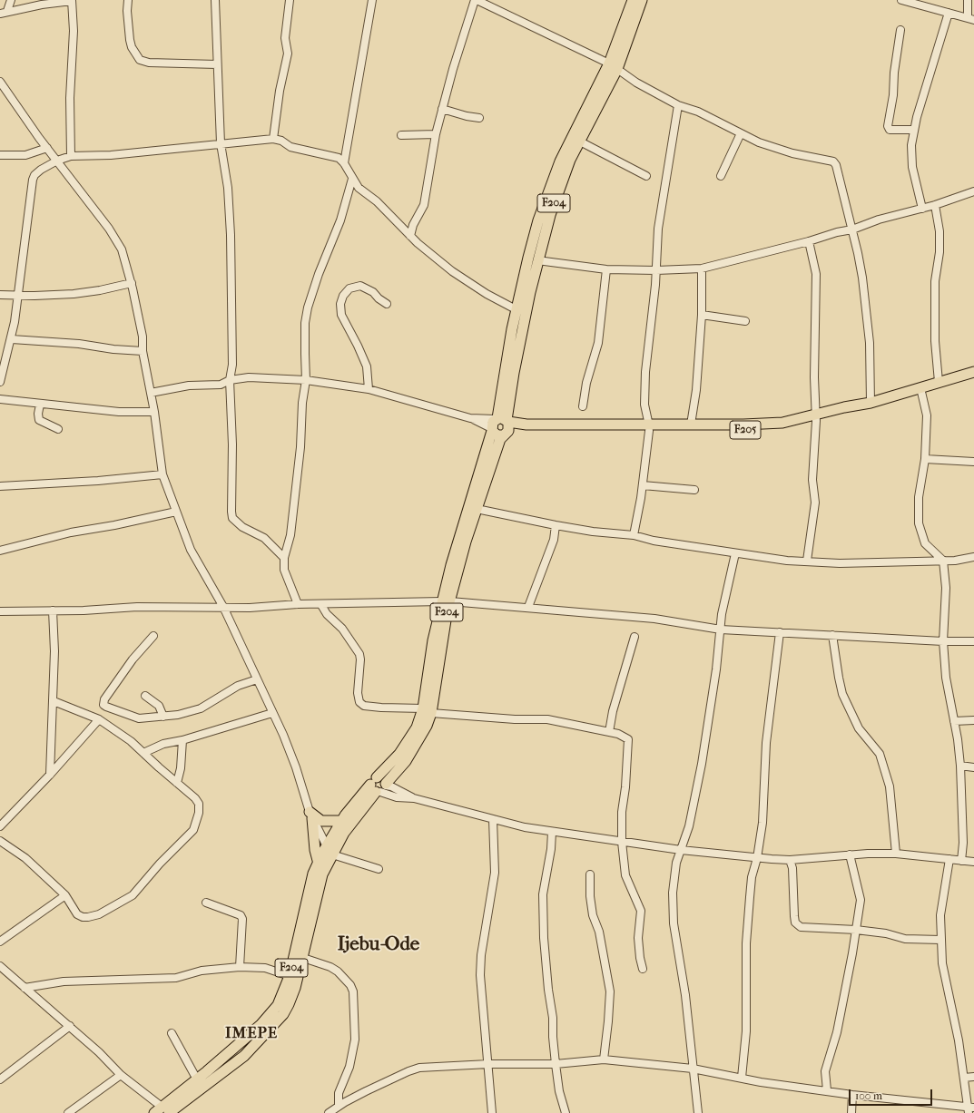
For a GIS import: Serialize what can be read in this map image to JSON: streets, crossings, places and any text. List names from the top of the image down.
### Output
{
  "streets": {
    "main road": ["F204", "F205"]
  },
  "crossings": [
    ["F204", "F205"]
  ],
  "districts": ["Ijebu-Ode", "IMEPE"],
  "scale_bar": "100 m"
}
